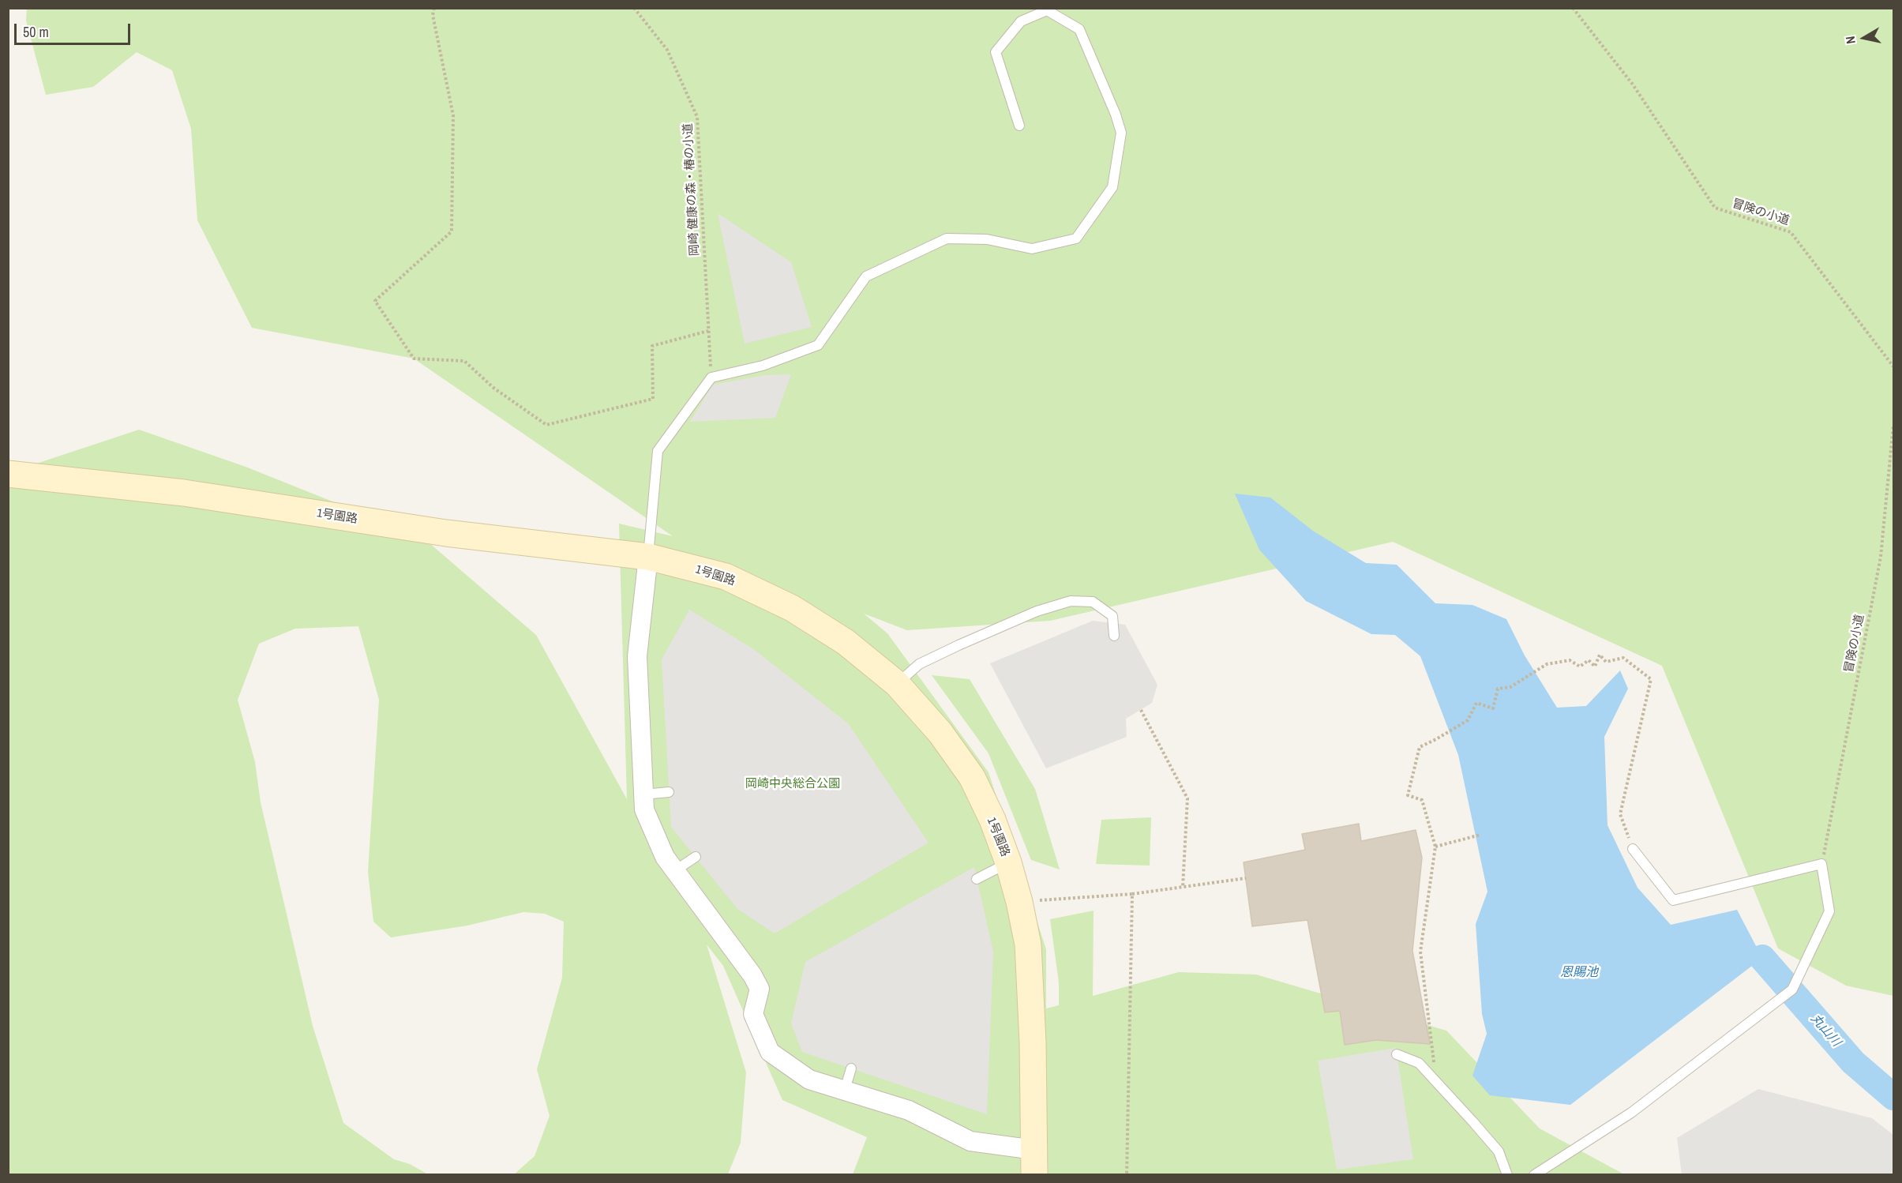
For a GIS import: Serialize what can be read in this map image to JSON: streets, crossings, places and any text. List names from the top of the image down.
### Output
{
  "streets": {
    "street": ["1号園路"],
    "path": ["岡崎 健康の森・椿の小道", "冒険の小道"]
  },
  "water": ["恩賜池", "丸山川"],
  "parks": ["岡崎中央総合公園"],
  "scale_bar": "50 m",
  "north": "left"
}
